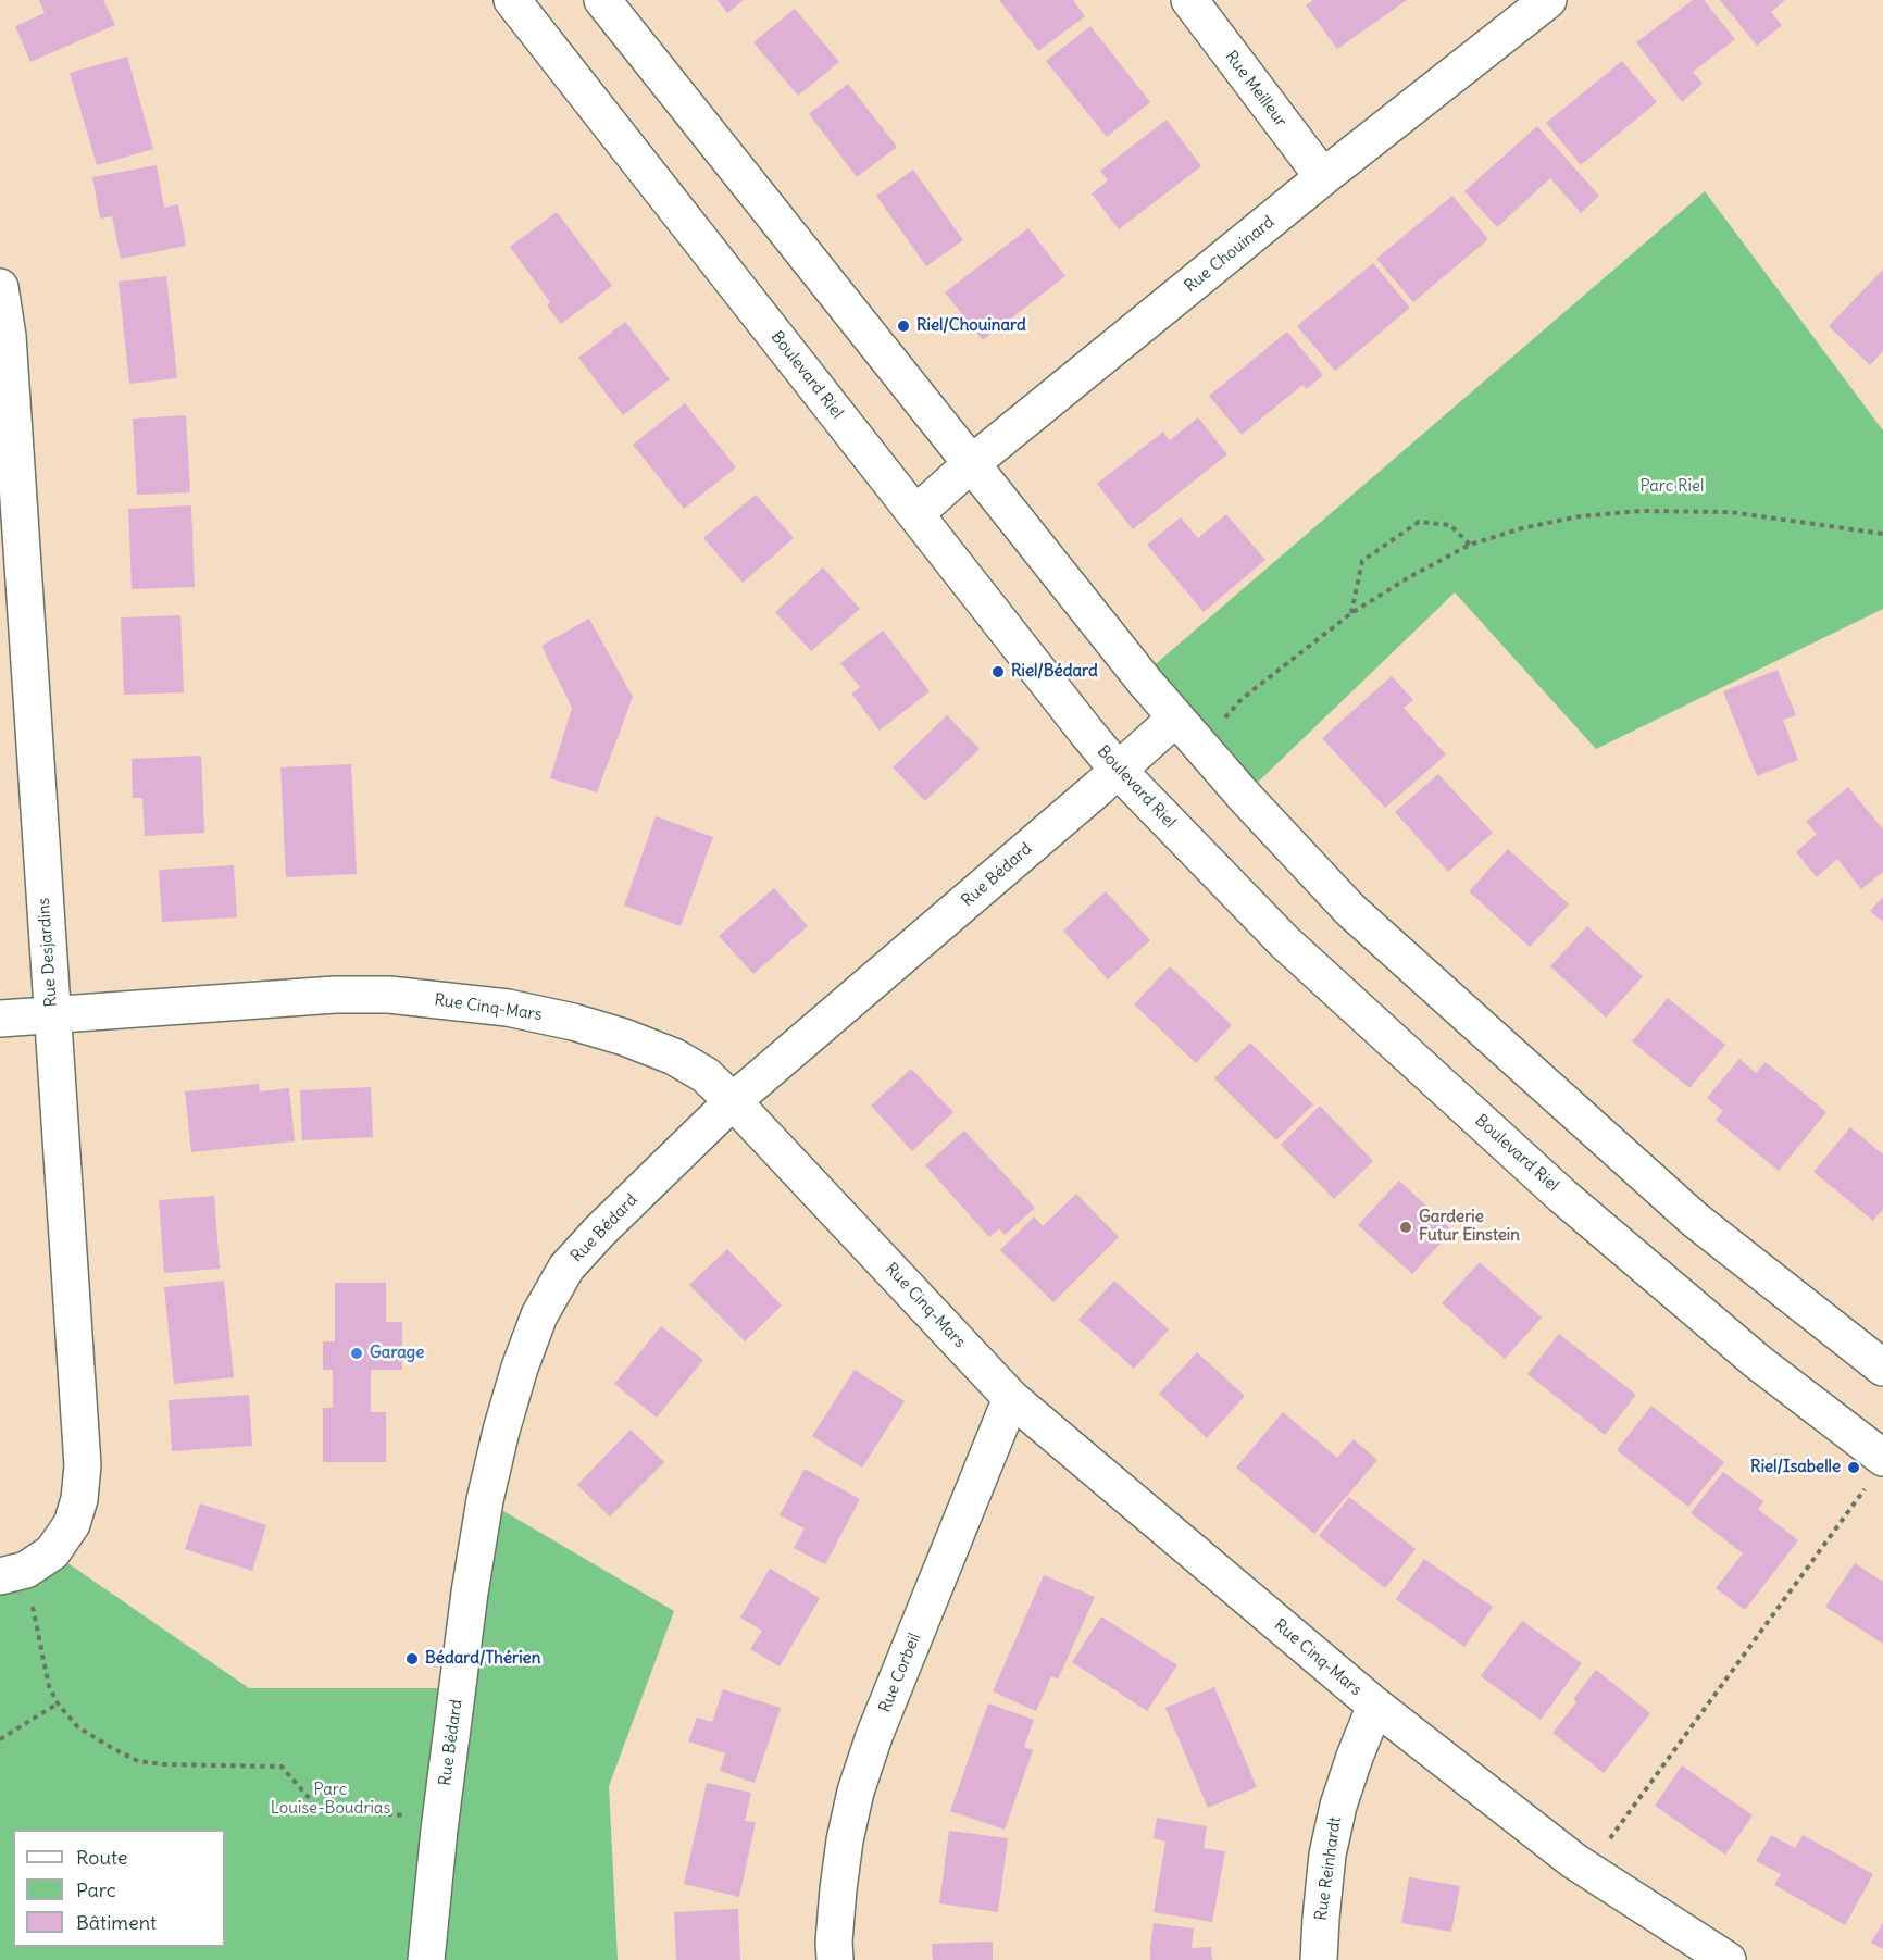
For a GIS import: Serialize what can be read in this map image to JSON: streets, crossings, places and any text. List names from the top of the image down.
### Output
{
  "streets": {
    "street": [
      "Rue Meilleur",
      "Rue Chouinard",
      "Boulevard Riel",
      "Rue Bédard",
      "Rue Desjardins",
      "Rue Cinq-Mars",
      "Rue Corbeil",
      "Rue Reinhardt"
    ]
  },
  "crossings": [
    ["Rue Meilleur", "Rue Chouinard"],
    ["Rue Chouinard", "Boulevard Riel"],
    ["Boulevard Riel", "Rue Bédard"],
    ["Rue Bédard", "Rue Cinq-Mars"],
    ["Rue Desjardins", "Rue Cinq-Mars"],
    ["Rue Cinq-Mars", "Rue Corbeil"],
    ["Rue Cinq-Mars", "Rue Reinhardt"]
  ],
  "parks": ["Parc Riel", "Parc Louise-Boudrias"],
  "places": [
    "Riel/Chouinard",
    "Riel/Bédard",
    "Garderie Futur Einstein",
    "Garage",
    "Riel/Isabelle",
    "Bédard/Thérien"
  ],
  "legend": ["Route", "Parc", "Bâtiment"]
}
